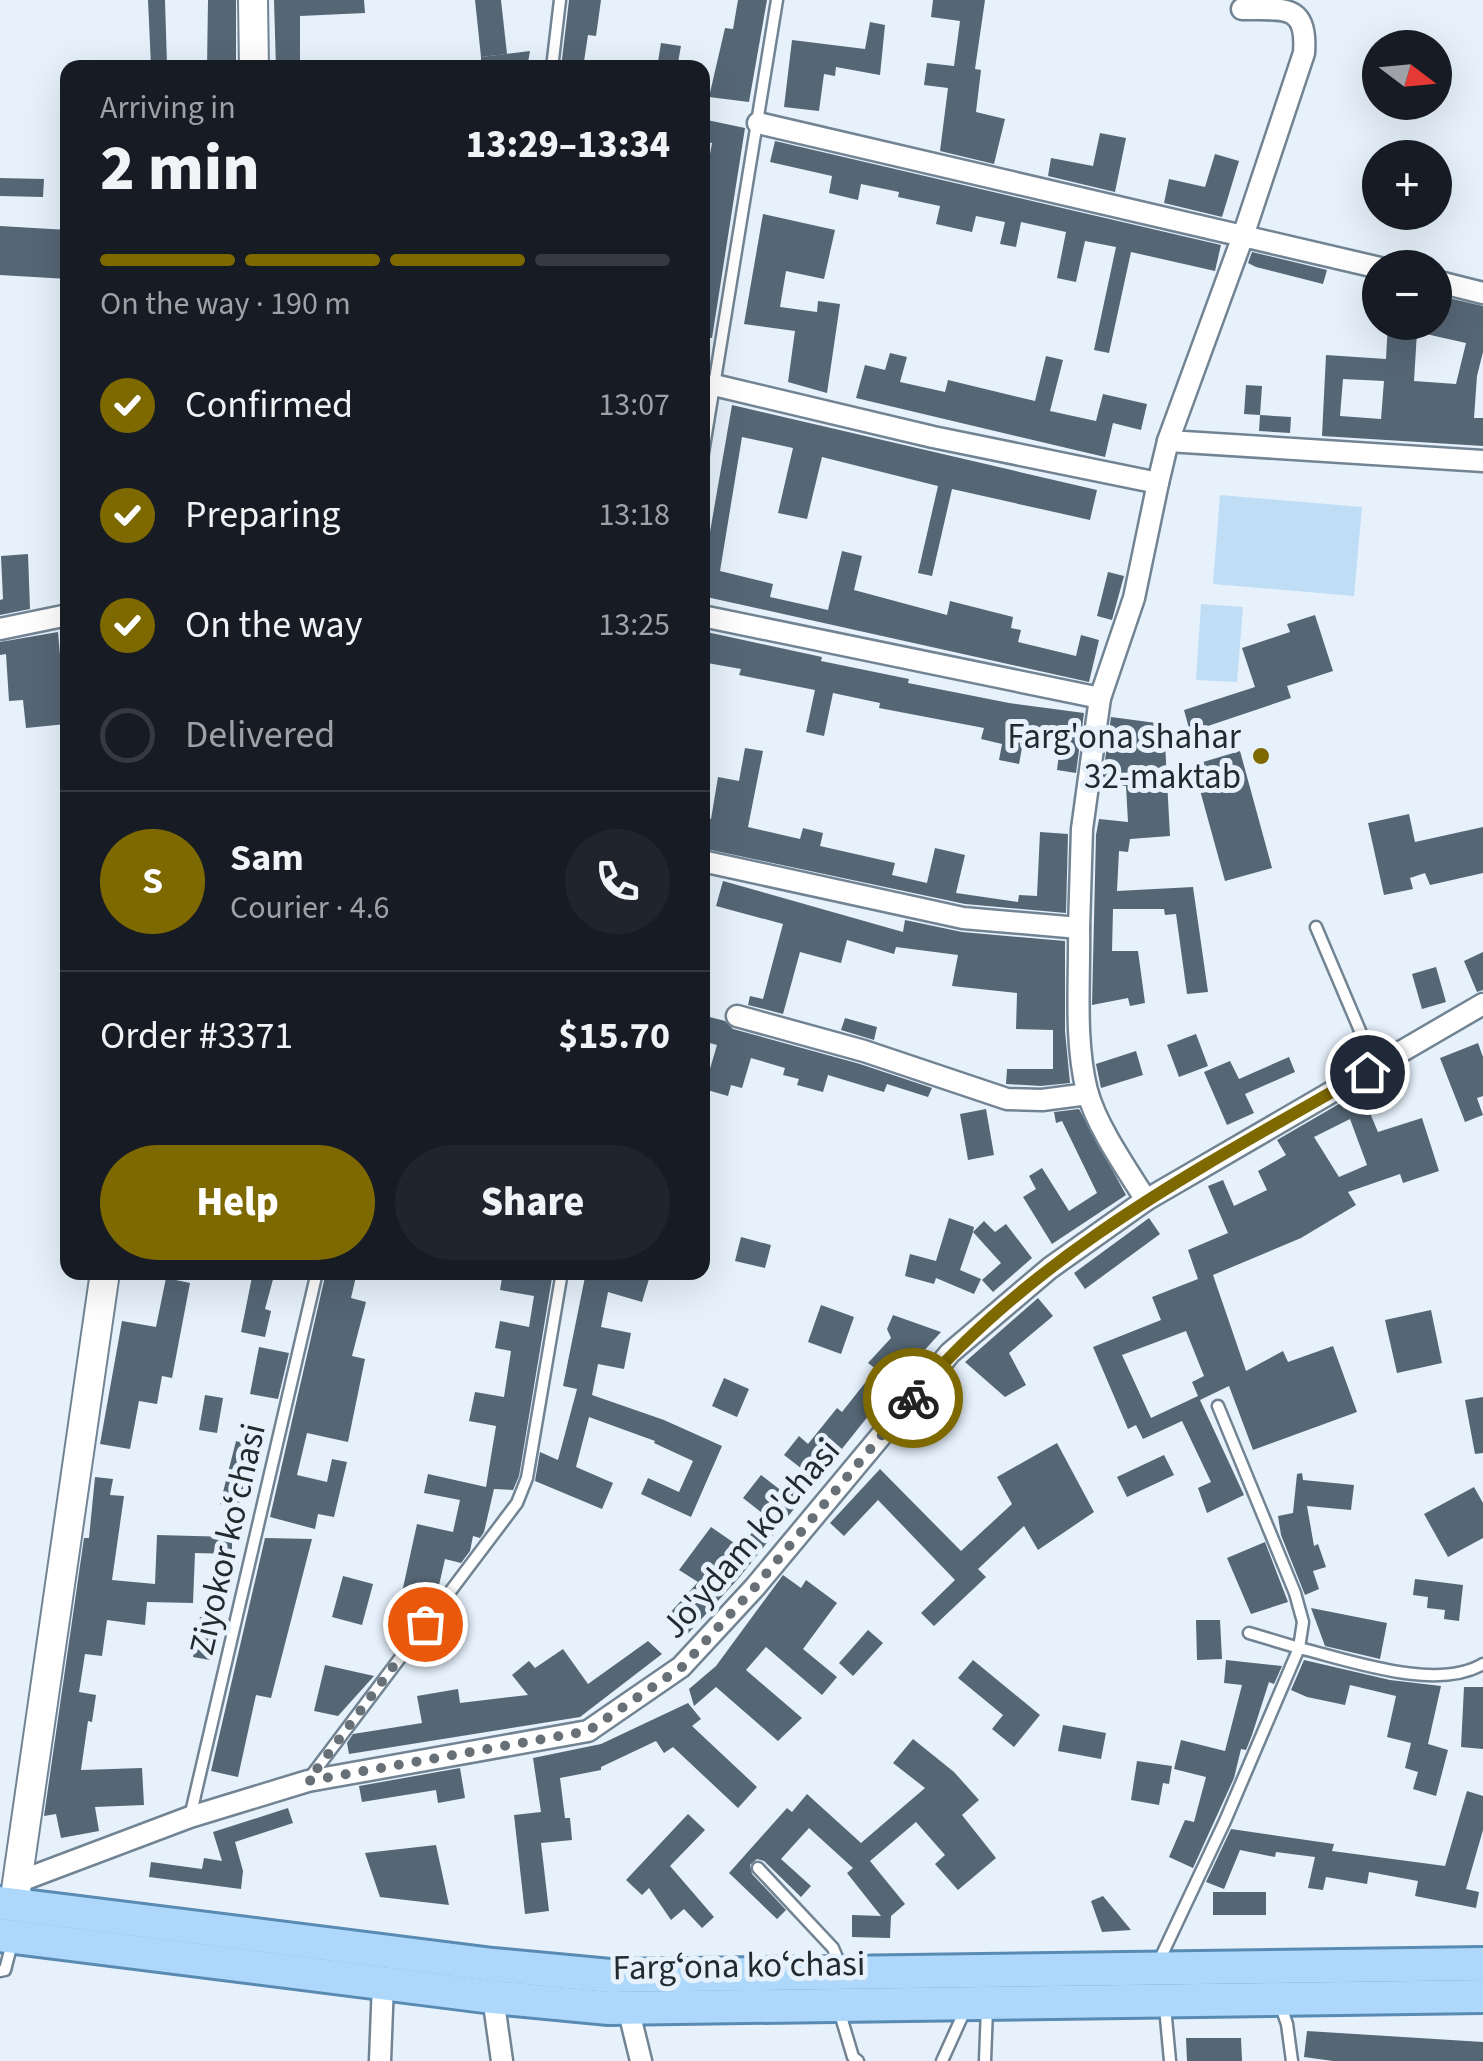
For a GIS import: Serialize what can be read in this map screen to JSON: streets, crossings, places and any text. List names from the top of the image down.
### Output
{
  "streets": {
    "main road": ["Fargʻona koʻchasi"],
    "street": ["Jo'ydam ko'chasi"],
    "lane": ["Ziyokor koʻchasi"]
  },
  "crossings": [
    ["Jo'ydam ko'chasi", "Ziyokor koʻchasi"],
    ["Jo'ydam ko'chasi", "Fargʻona koʻchasi"]
  ],
  "places": ["Farg'ona shahar 32-maktab"],
  "north": "right",
  "page": {
    "map_buttons": ["+", "−"],
    "heading": ["2 min", "Arriving in", "13:29–13:34"],
    "panel": [
      "Sam",
      "Courier · 4.6",
      "Order #3371",
      "$15.70"
    ],
    "bar": "On the way · 190 m",
    "list": [
      ["Confirmed", "13:07"],
      ["Preparing", "13:18"],
      ["On the way", "13:25"],
      "Delivered"
    ],
    "round": "S",
    "buttons": ["Help", "Share"]
  }
}
